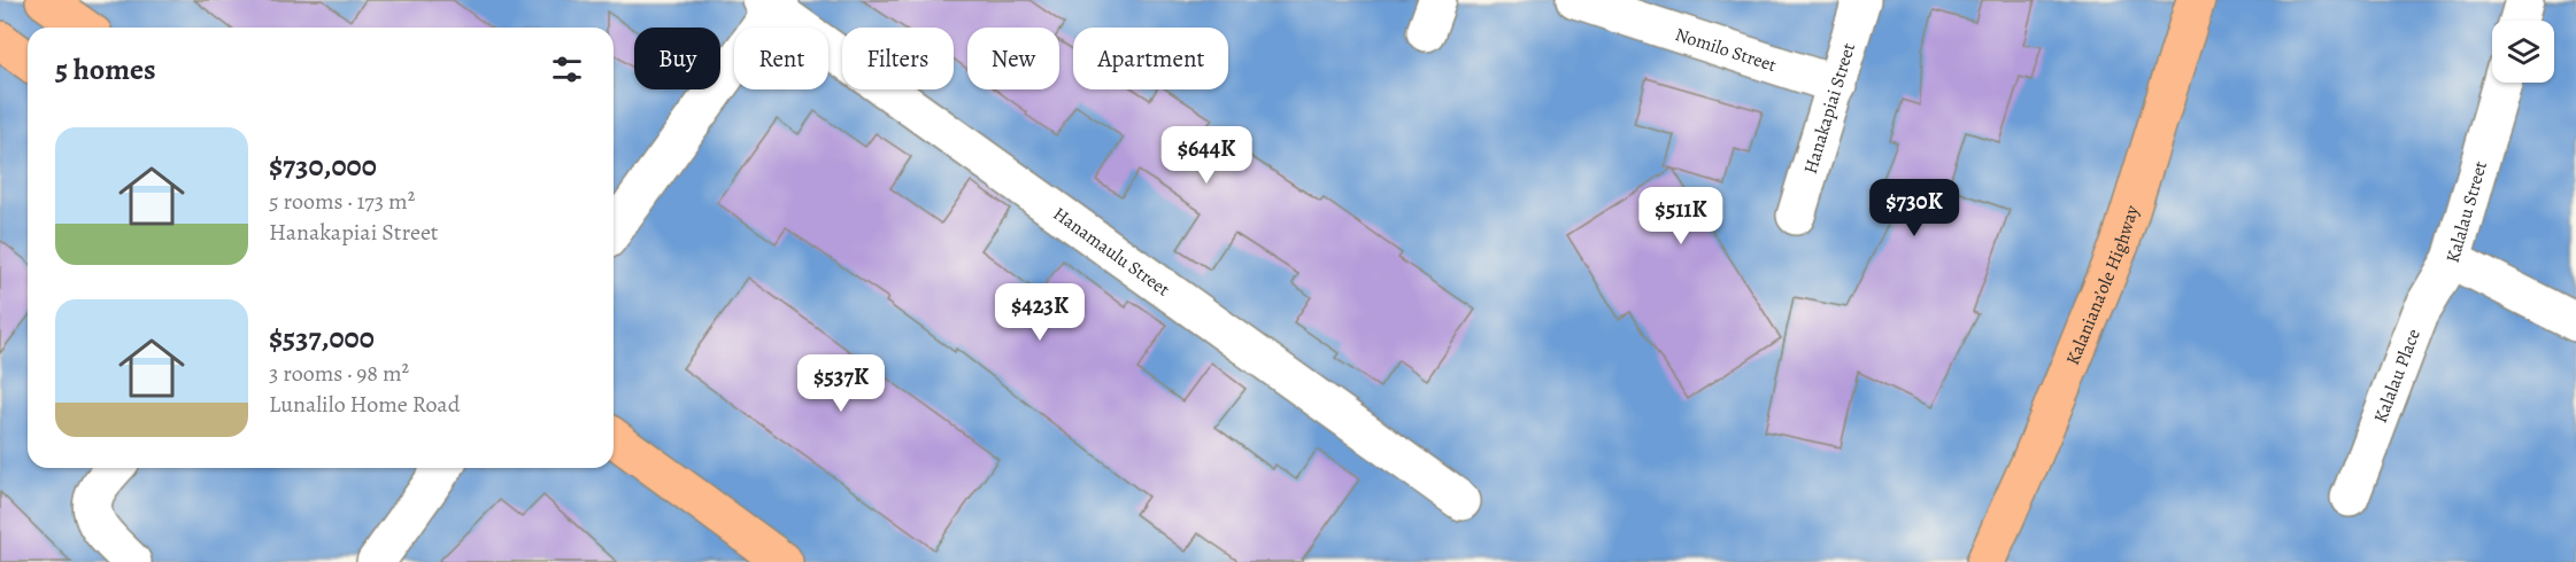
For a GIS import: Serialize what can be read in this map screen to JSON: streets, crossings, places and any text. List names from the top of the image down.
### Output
{
  "streets": {
    "main road": ["Kalaniana’ole Highway"],
    "street": [
      "Nomilo Street",
      "Hanakapiai Street",
      "Kalalau Street",
      "Hanamaulu Street",
      "Kalalau Place"
    ]
  },
  "crossings": [
    ["Nomilo Street", "Hanakapiai Street"],
    ["Kalalau Street", "Kalalau Place"]
  ],
  "page": {
    "chip": [
      "Buy",
      "Rent",
      "Filters",
      "New",
      "Apartment"
    ],
    "heading": "5 homes",
    "list": [
      {
        "name": "$730,000",
        "note": "5 rooms · 173 m² · Hanakapiai Street"
      },
      {
        "name": "$537,000",
        "note": "3 rooms · 98 m² · Lunalilo Home Road"
      }
    ],
    "price": [
      "$644K",
      "$730K",
      "$511K",
      "$423K",
      "$537K"
    ]
  }
}
